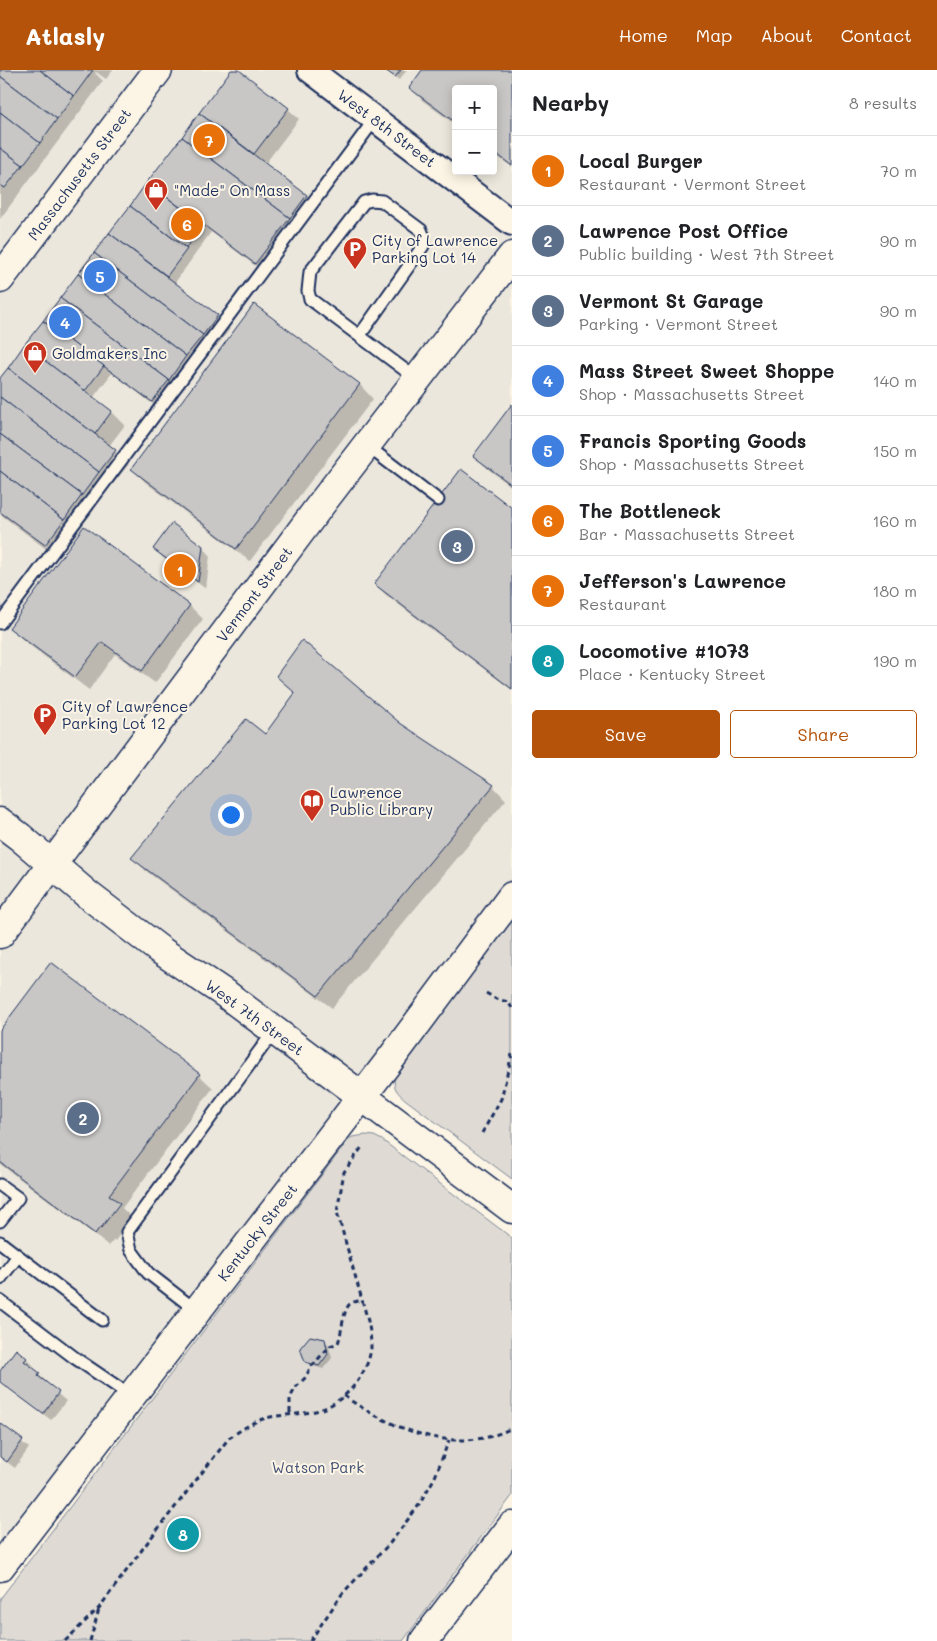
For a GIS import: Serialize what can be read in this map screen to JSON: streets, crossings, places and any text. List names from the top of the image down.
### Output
{
  "streets": {
    "street": [
      "West 8th Street",
      "Massachusetts Street",
      "Vermont Street",
      "West 7th Street",
      "Kentucky Street"
    ]
  },
  "crossings": [
    ["Vermont Street", "West 7th Street"],
    ["West 7th Street", "Kentucky Street"]
  ],
  "parks": ["Watson Park"],
  "places": {
    "shop": ["\"Made\" On Mass", "Goldmakers Inc"],
    "parking": ["City of Lawrence Parking Lot 14", "City of Lawrence Parking Lot 12"],
    "library": ["Lawrence Public Library"]
  },
  "page": {
    "header": "Atlasly",
    "nav": [
      "Home",
      "Map",
      "About",
      "Contact"
    ],
    "heading": ["Nearby", "8 results"],
    "map_buttons": ["+", "−"],
    "pins": [
      "7",
      "6",
      "5",
      "4",
      "3",
      "1",
      "2",
      "8"
    ],
    "list": [
      {
        "mark": "1",
        "name": "Local Burger",
        "note": "Restaurant · Vermont Street",
        "value": "70 m"
      },
      {
        "mark": "2",
        "name": "Lawrence Post Office",
        "note": "Public building · West 7th Street",
        "value": "90 m"
      },
      {
        "mark": "3",
        "name": "Vermont St Garage",
        "note": "Parking · Vermont Street",
        "value": "90 m"
      },
      {
        "mark": "4",
        "name": "Mass Street Sweet Shoppe",
        "note": "Shop · Massachusetts Street",
        "value": "140 m"
      },
      {
        "mark": "5",
        "name": "Francis Sporting Goods",
        "note": "Shop · Massachusetts Street",
        "value": "150 m"
      },
      {
        "mark": "6",
        "name": "The Bottleneck",
        "note": "Bar · Massachusetts Street",
        "value": "160 m"
      },
      {
        "mark": "7",
        "name": "Jefferson's Lawrence",
        "note": "Restaurant",
        "value": "180 m"
      },
      {
        "mark": "8",
        "name": "Locomotive #1073",
        "note": "Place · Kentucky Street",
        "value": "190 m"
      }
    ],
    "buttons": ["Save", "Share"]
  }
}
